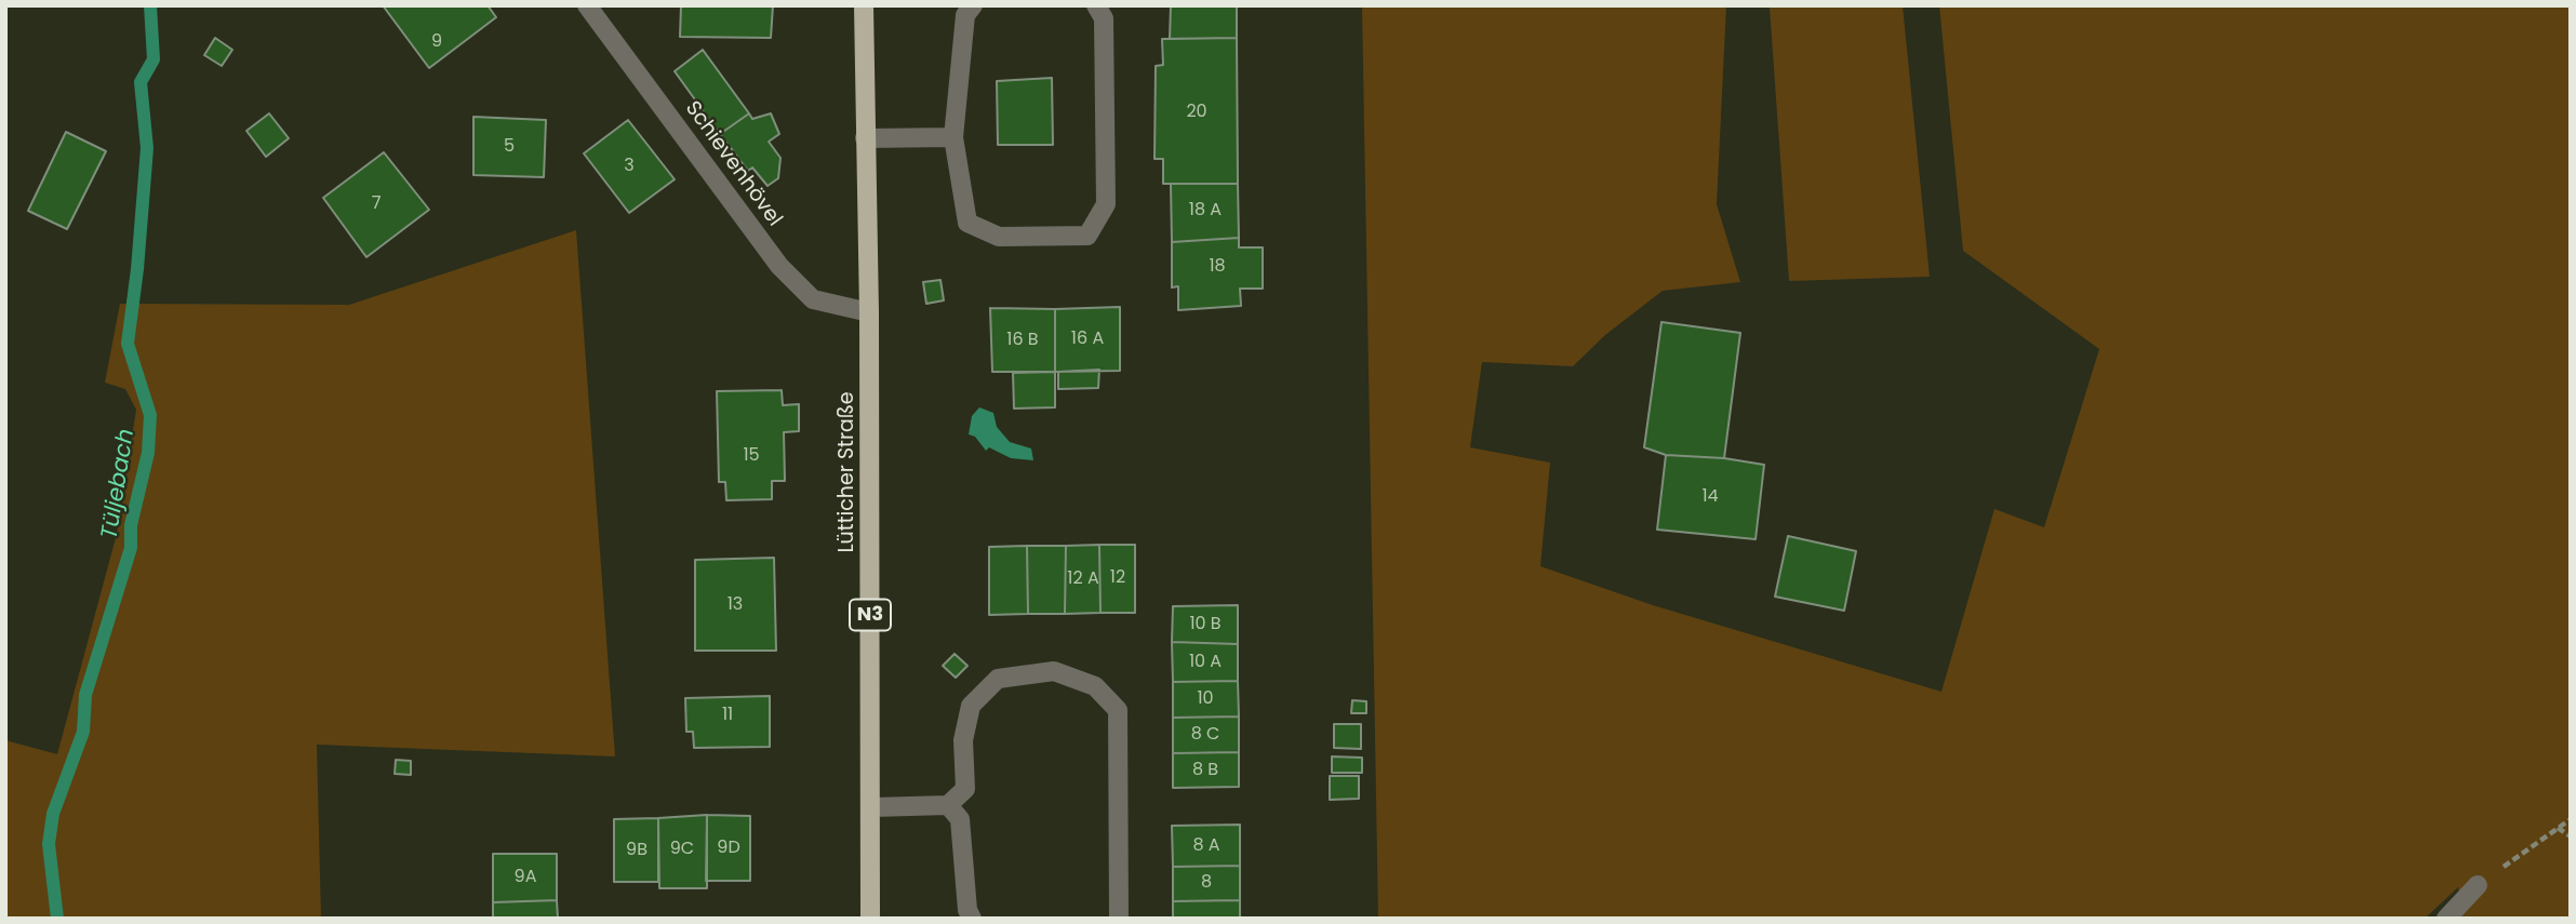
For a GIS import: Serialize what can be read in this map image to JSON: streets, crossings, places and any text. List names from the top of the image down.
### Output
{
  "streets": {
    "main road": ["Lütticher Straße", "N3"],
    "street": ["Schievenhövel"]
  },
  "crossings": [
    ["Schievenhövel", "Lütticher Straße"]
  ],
  "water": ["Tüljebach"],
  "house_numbers": [
    "9",
    "20",
    "5",
    "3",
    "7",
    "18 A",
    "18",
    "16 A",
    "16 B",
    "15",
    "14",
    "12",
    "12 A",
    "13",
    "10 B",
    "10 A",
    "10",
    "11",
    "8 C",
    "8 B",
    "8 A",
    "9D",
    "9C",
    "9B",
    "9A",
    "8"
  ]
}
